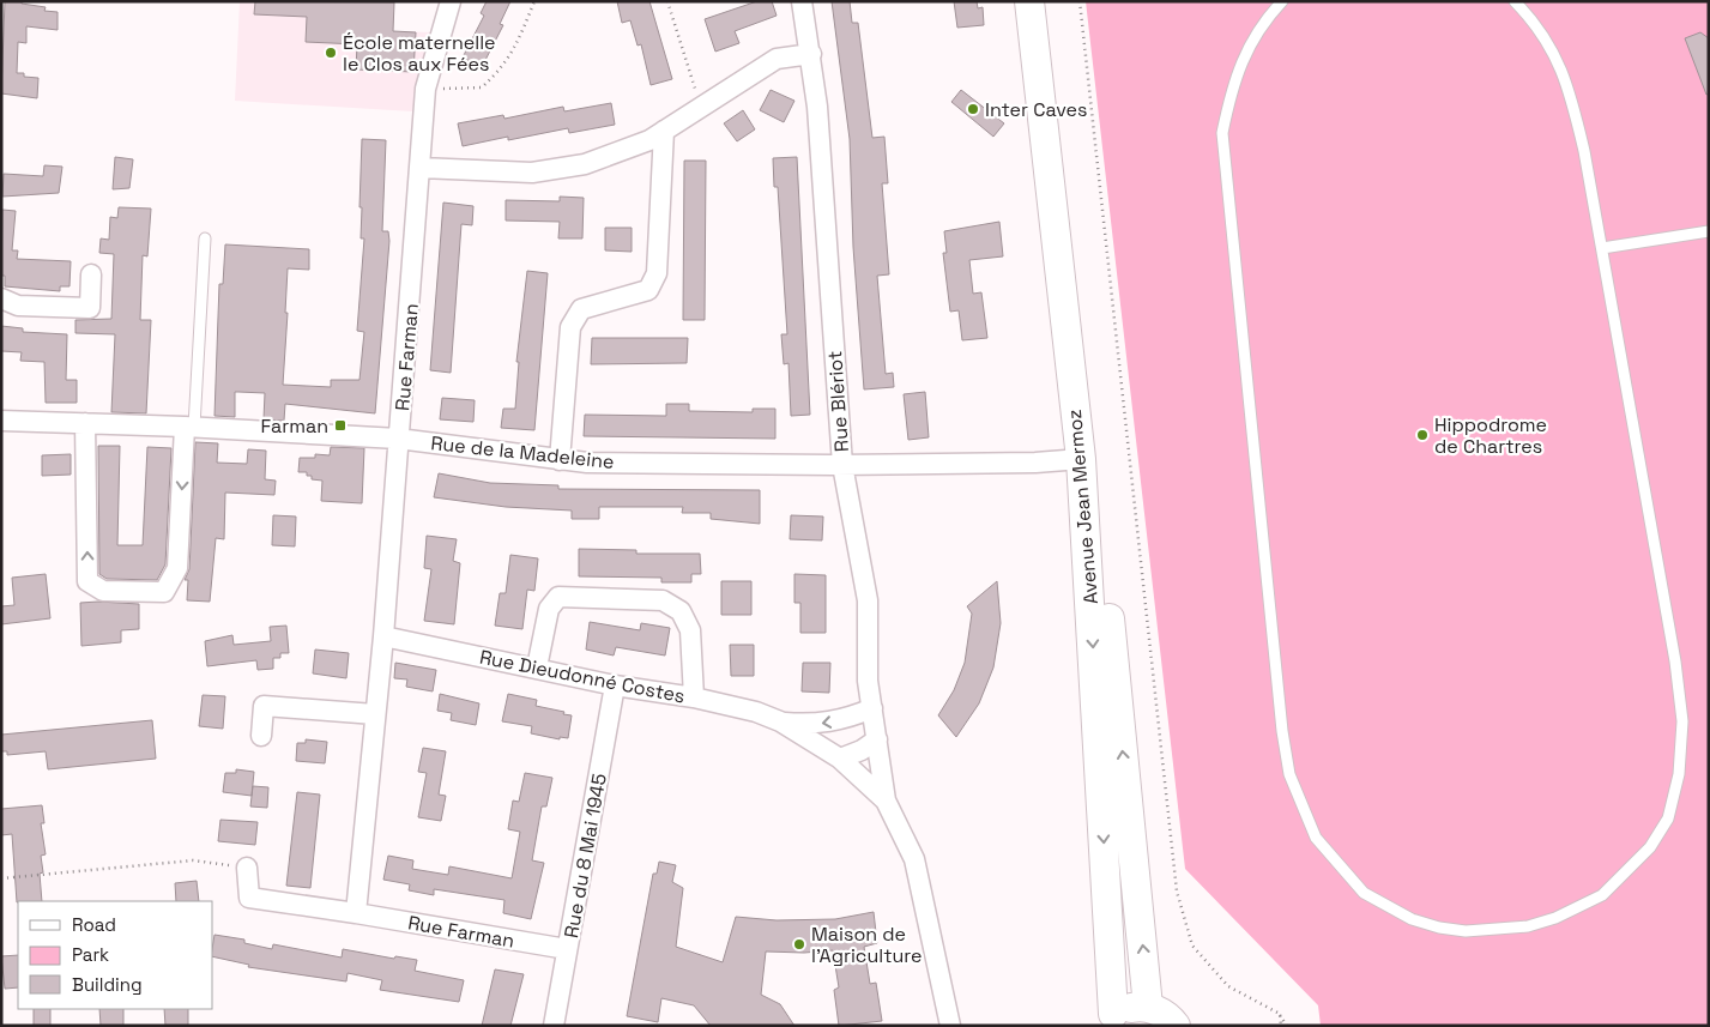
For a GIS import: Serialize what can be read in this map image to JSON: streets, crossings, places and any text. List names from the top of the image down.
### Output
{
  "streets": {
    "main road": ["Avenue Jean Mermoz"],
    "street": [
      "Rue Farman",
      "Rue Blériot",
      "Rue de la Madeleine",
      "Rue Dieudonné Costes",
      "Rue du 8 Mai 1945"
    ]
  },
  "crossings": [
    ["Rue Farman", "Rue de la Madeleine"],
    ["Rue Farman", "Rue Dieudonné Costes"],
    ["Rue Farman", "Rue du 8 Mai 1945"],
    ["Rue Blériot", "Rue de la Madeleine"],
    ["Rue Blériot", "Rue Dieudonné Costes"],
    ["Rue de la Madeleine", "Avenue Jean Mermoz"],
    ["Rue Dieudonné Costes", "Rue du 8 Mai 1945"]
  ],
  "places": {
    "other": [
      "École maternelle le Clos aux Fées",
      "Inter Caves",
      "Hippodrome de Chartres",
      "Maison de l'Agriculture"
    ],
    "transit": ["Farman"]
  },
  "legend": ["Road", "Park", "Building"]
}
